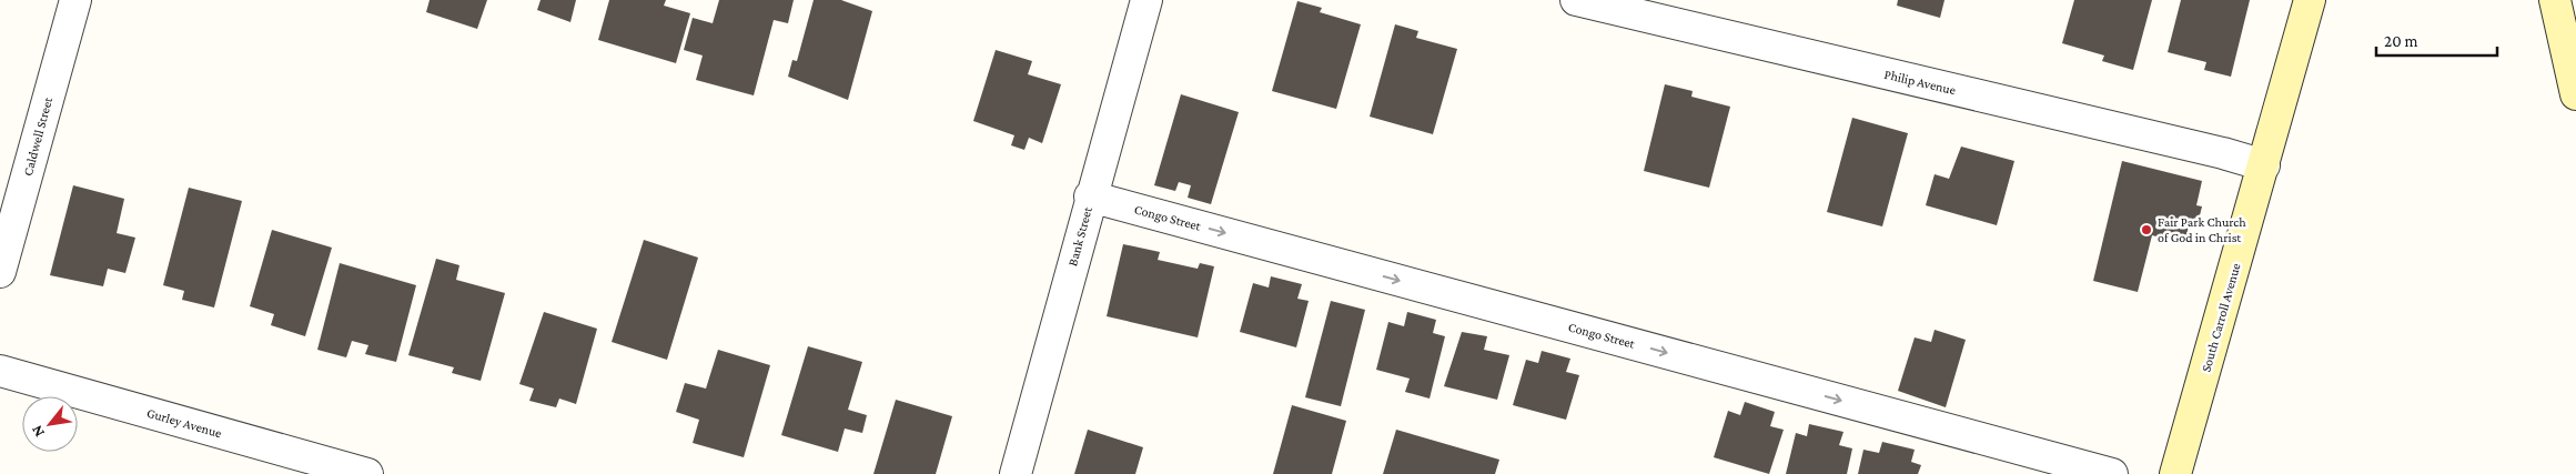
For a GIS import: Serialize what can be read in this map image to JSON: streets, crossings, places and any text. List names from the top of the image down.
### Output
{
  "streets": {
    "street": [
      "Philip Avenue",
      "Caldwell Street",
      "Congo Street",
      "Bank Street",
      "South Carroll Avenue",
      "Gurley Avenue"
    ]
  },
  "crossings": [
    ["Philip Avenue", "South Carroll Avenue"],
    ["Congo Street", "Bank Street"]
  ],
  "one_way": ["Congo Street"],
  "places": ["Fair Park Church of God in Christ"],
  "scale_bar": "20 m",
  "north": "bottom left"
}
